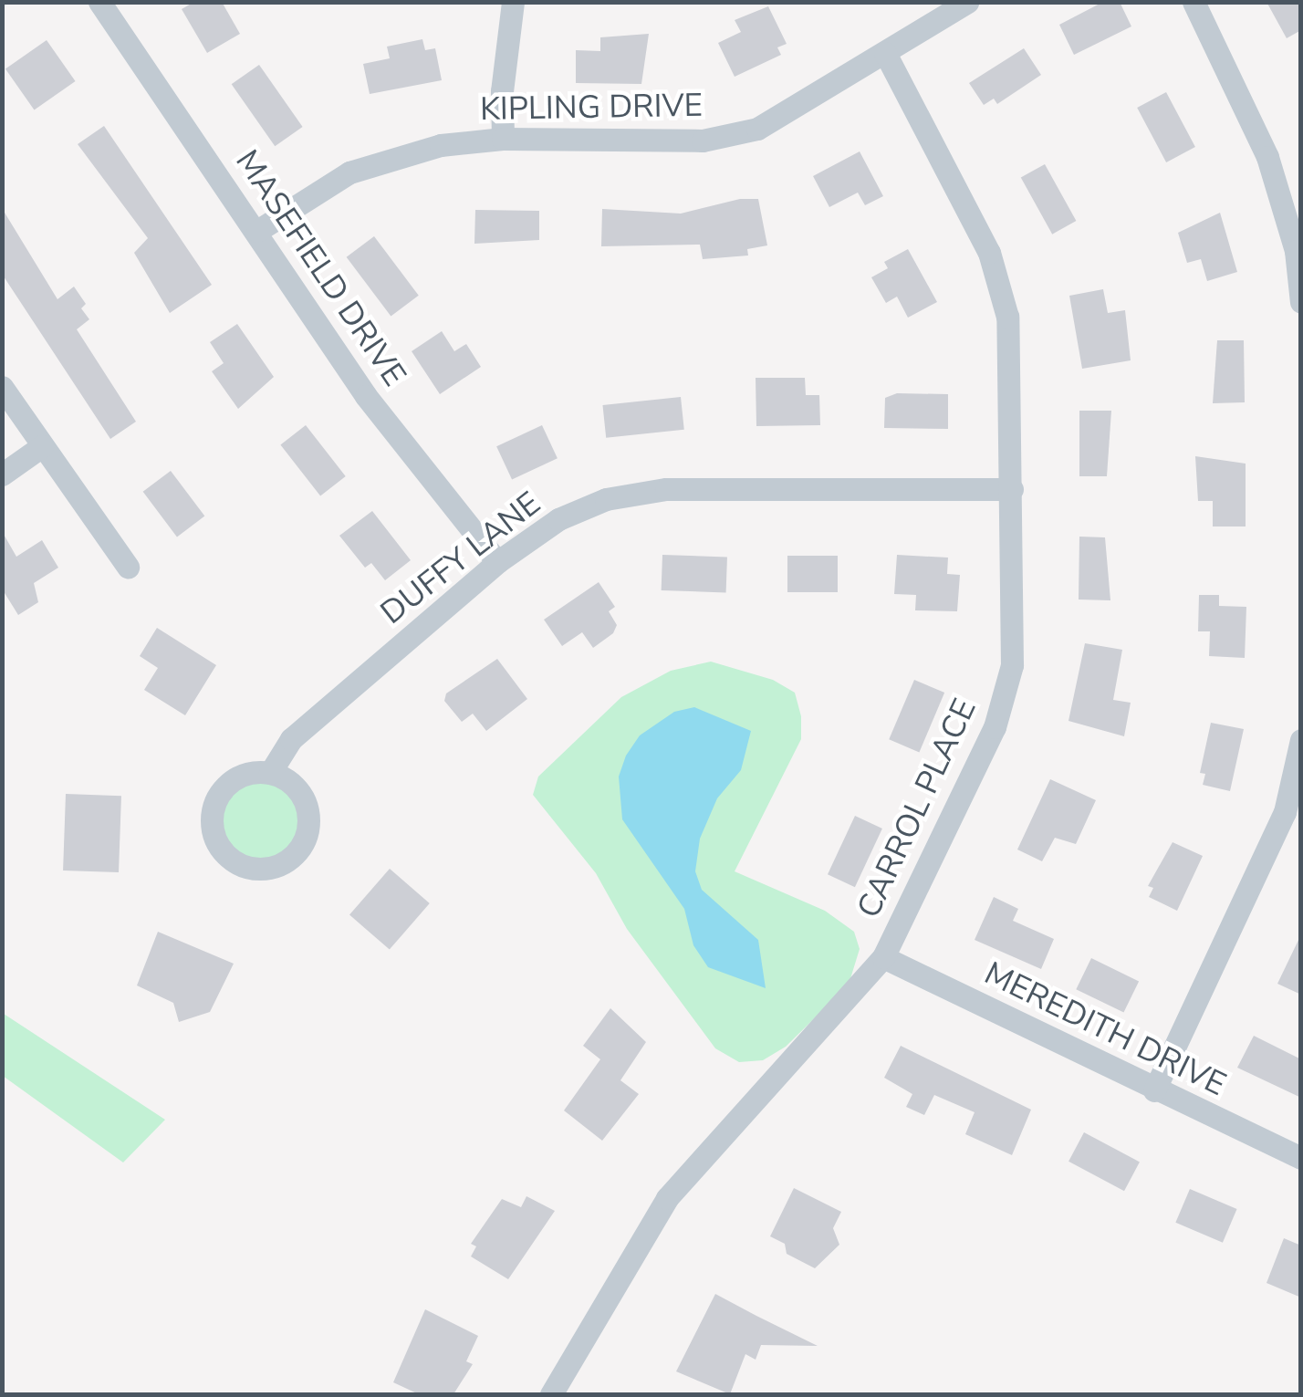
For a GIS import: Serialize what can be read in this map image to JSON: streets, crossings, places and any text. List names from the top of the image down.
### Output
{
  "streets": {
    "street": [
      "KIPLING DRIVE",
      "MASEFIELD DRIVE",
      "DUFFY LANE",
      "CARROL PLACE",
      "MEREDITH DRIVE"
    ]
  },
  "crossings": [
    ["KIPLING DRIVE", "MASEFIELD DRIVE"],
    ["KIPLING DRIVE", "CARROL PLACE"],
    ["MASEFIELD DRIVE", "DUFFY LANE"],
    ["DUFFY LANE", "CARROL PLACE"],
    ["CARROL PLACE", "MEREDITH DRIVE"]
  ]
}
